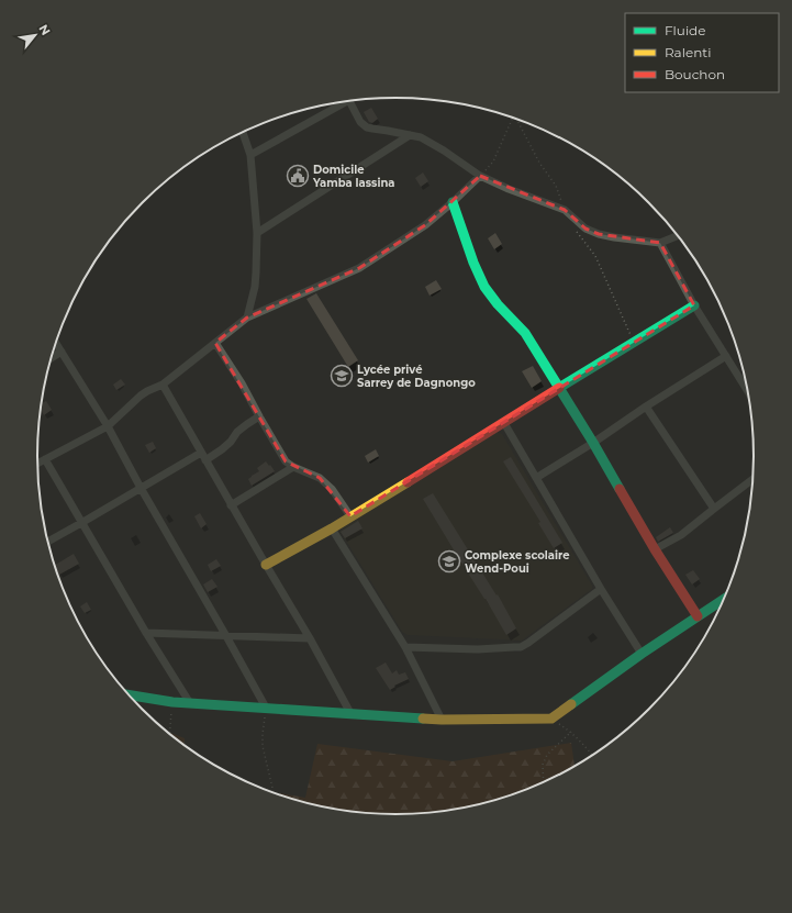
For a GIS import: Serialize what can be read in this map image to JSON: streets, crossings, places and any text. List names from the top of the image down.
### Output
{
  "places": {
    "public building": ["Domicile Yamba lassina"],
    "school or university": ["Lycée privé Sarrey de Dagnongo", "Complexe scolaire Wend-Poui"]
  },
  "legend": ["Fluide", "Ralenti", "Bouchon"],
  "north": "top right"
}
